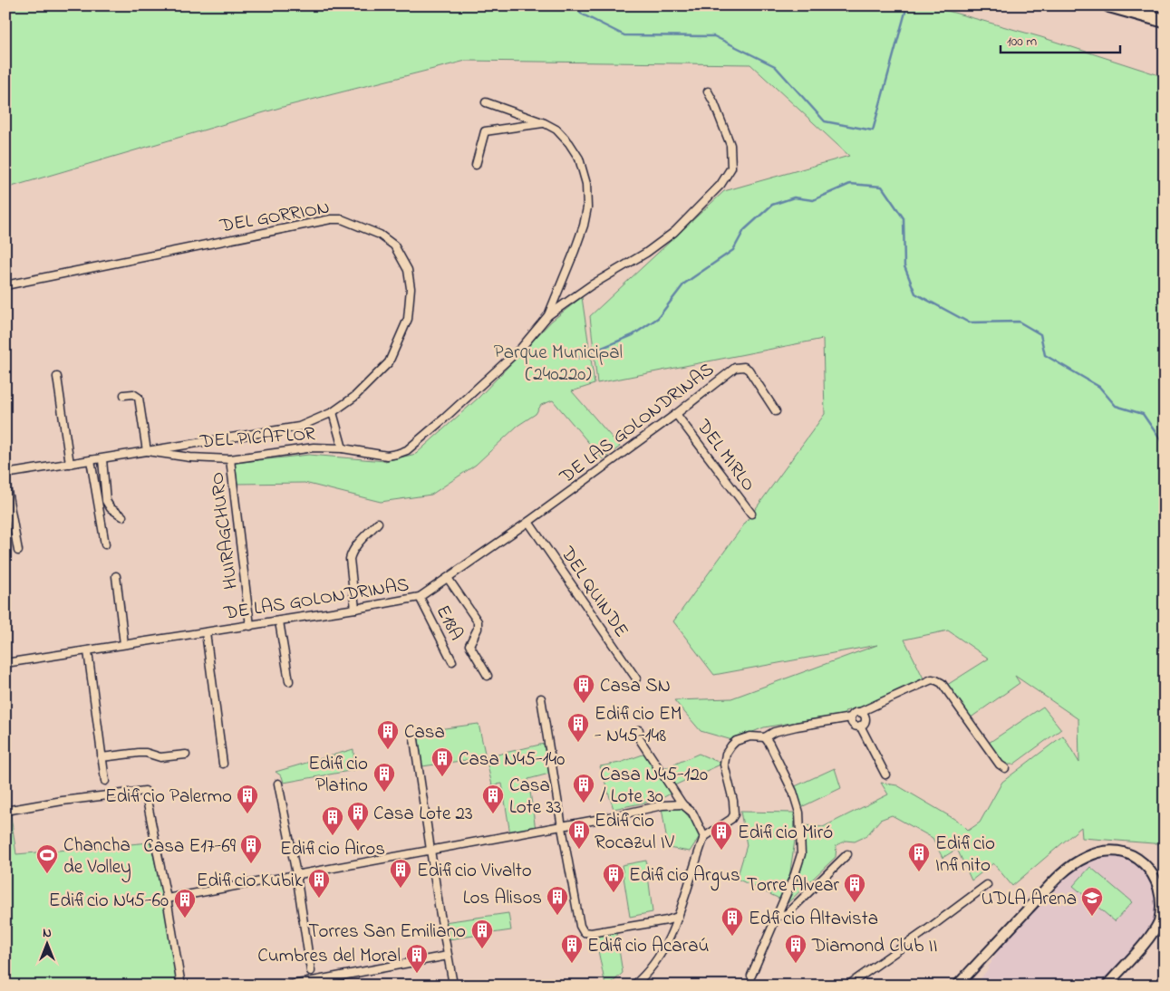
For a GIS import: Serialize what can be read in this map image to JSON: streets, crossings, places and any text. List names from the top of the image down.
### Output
{
  "streets": {
    "street": [
      "DEL GORRION",
      "DE LAS GOLONDRINAS",
      "DEL PICAFLOR",
      "DEL MIRLO",
      "HUIRAGCHURO",
      "DEL QUINDE",
      "E18A"
    ]
  },
  "crossings": [
    ["DEL GORRION", "DEL PICAFLOR"],
    ["DE LAS GOLONDRINAS", "DEL MIRLO"],
    ["DE LAS GOLONDRINAS", "HUIRAGCHURO"],
    ["DE LAS GOLONDRINAS", "DEL QUINDE"],
    ["DE LAS GOLONDRINAS", "E18A"],
    ["DEL PICAFLOR", "HUIRAGCHURO"]
  ],
  "parks": ["Parque Municipal (240220)"],
  "places": {
    "building": [
      "Casa SN",
      "Edificio EM - N45-148",
      "Casa",
      "Casa N45-140",
      "Edificio Platino",
      "Casa N45-120 / Lote 30",
      "Edificio Palermo",
      "Casa Lote 33",
      "Casa Lote 23",
      "Edificio Airos",
      "Edificio Rocazul IV",
      "Edificio Miró",
      "Casa E17-69",
      "Edificio Infinito",
      "Edificio Vivalto",
      "Edificio Argus",
      "Edificio Kubik",
      "Torre Alvear",
      "Los Alisos",
      "Edificio N45-60",
      "Edficio Altavista",
      "Torres San Emiliano",
      "Edificio Acaraú",
      "Diamond Club II",
      "Cumbres del Moral"
    ],
    "sports": ["Chancha de Volley"],
    "school or university": ["UDLA Arena"]
  },
  "scale_bar": "100 m",
  "north": "top"
}
